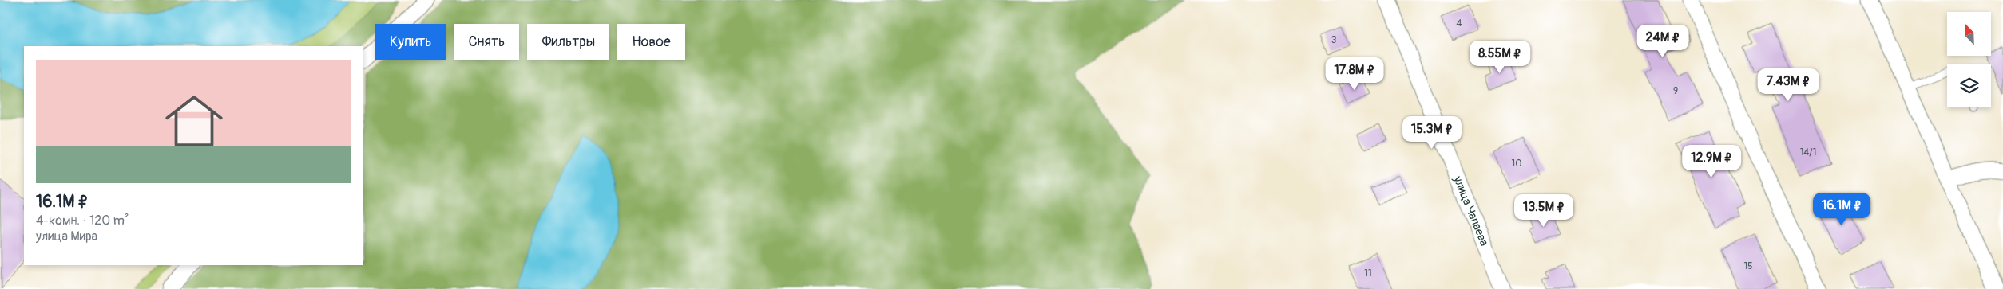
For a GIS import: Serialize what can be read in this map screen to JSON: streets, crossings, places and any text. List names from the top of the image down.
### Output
{
  "streets": {
    "street": ["улица Чапаева"]
  },
  "house_numbers": [
    "4",
    "3",
    "9",
    "14/1",
    "10",
    "15",
    "11"
  ],
  "north": "top left",
  "page": {
    "chip": [
      "Купить",
      "Снять",
      "Фильтры",
      "Новое"
    ],
    "price": [
      "24M ₽",
      "8.55M ₽",
      "17.8M ₽",
      "7.43M ₽",
      "15.3M ₽",
      "12.9M ₽",
      "16.1M ₽",
      "13.5M ₽"
    ],
    "list": [
      {
        "name": "16.1M ₽",
        "note": "4-комн. · 120 m² · улица Мира"
      }
    ]
  }
}
